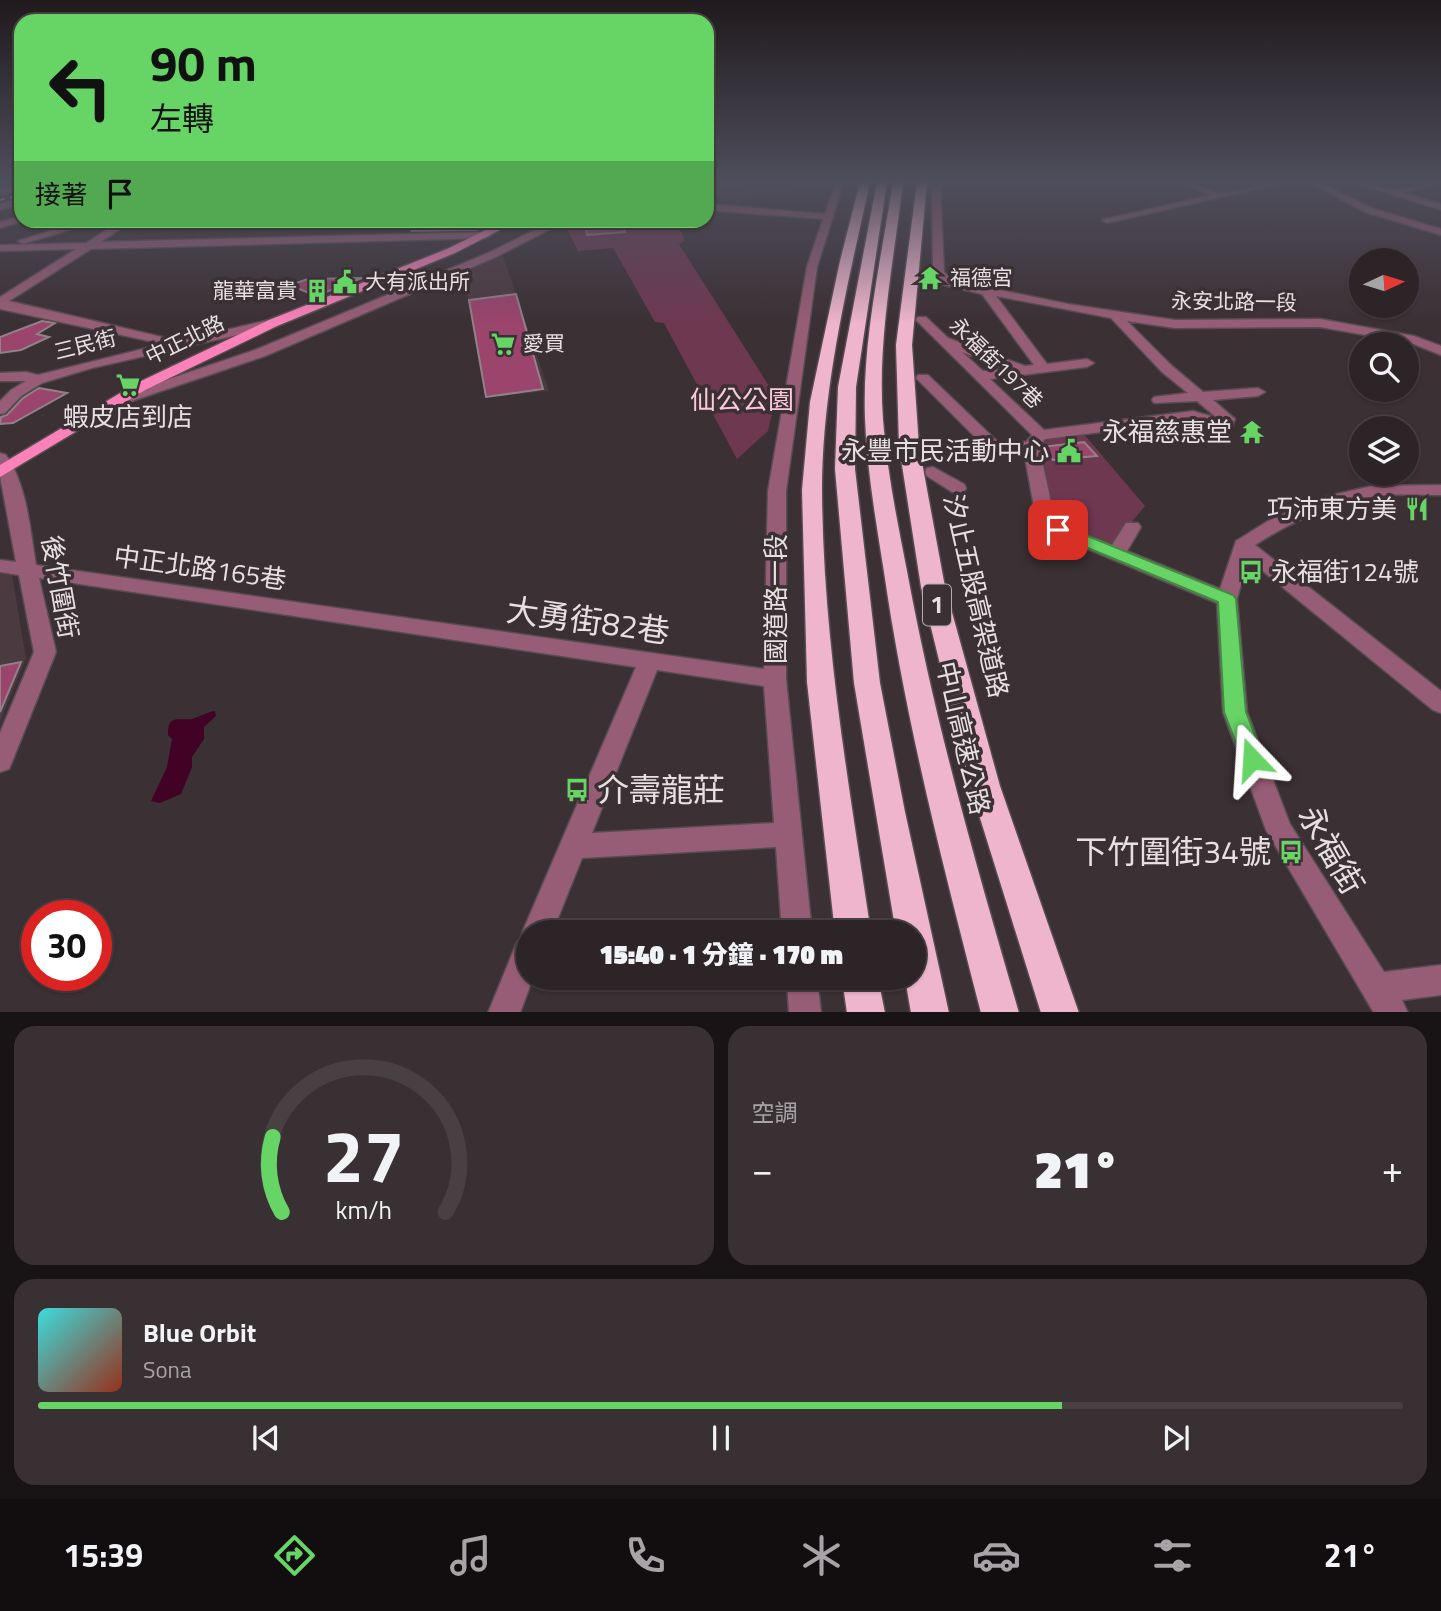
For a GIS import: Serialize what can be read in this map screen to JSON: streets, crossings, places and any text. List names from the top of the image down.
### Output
{
  "streets": {
    "highway": ["汐止五股高架道路", "1", "中山高速公路"],
    "main road": ["中正北路"],
    "street": [
      "永安北路一段",
      "三民街",
      "永福街197巷",
      "中正北路165巷",
      "後竹圍街",
      "國道路一段",
      "大勇街82巷",
      "永福街"
    ]
  },
  "crossings": [
    ["中正北路", "三民街"],
    ["中正北路", "後竹圍街"],
    ["中正北路165巷", "後竹圍街"],
    ["中正北路165巷", "大勇街82巷"],
    ["國道路一段", "大勇街82巷"]
  ],
  "parks": ["仙公公園"],
  "places": {
    "temple": ["福德宮", "永福慈惠堂"],
    "public building": ["大有派出所", "永豐市民活動中心"],
    "building": ["龍華富貴"],
    "supermarket": ["愛買", "蝦皮店到店"],
    "restaurant": ["巧沛東方美"],
    "bus stop": ["永福街124號", "介壽龍莊", "下竹圍街34號"]
  },
  "north": "right",
  "page": {
    "turn": ["90 m", "左轉"],
    "then": "接著",
    "limit": "30",
    "trip": "15:40 · 1 分鐘 · 170 m",
    "tile": "空調",
    "heat": ["−", "21°", "+"],
    "song": ["Blue Orbit", "Sona"],
    "tabs": ["15:39", "21°"],
    "gauge": ["27", "km/h"]
  }
}
